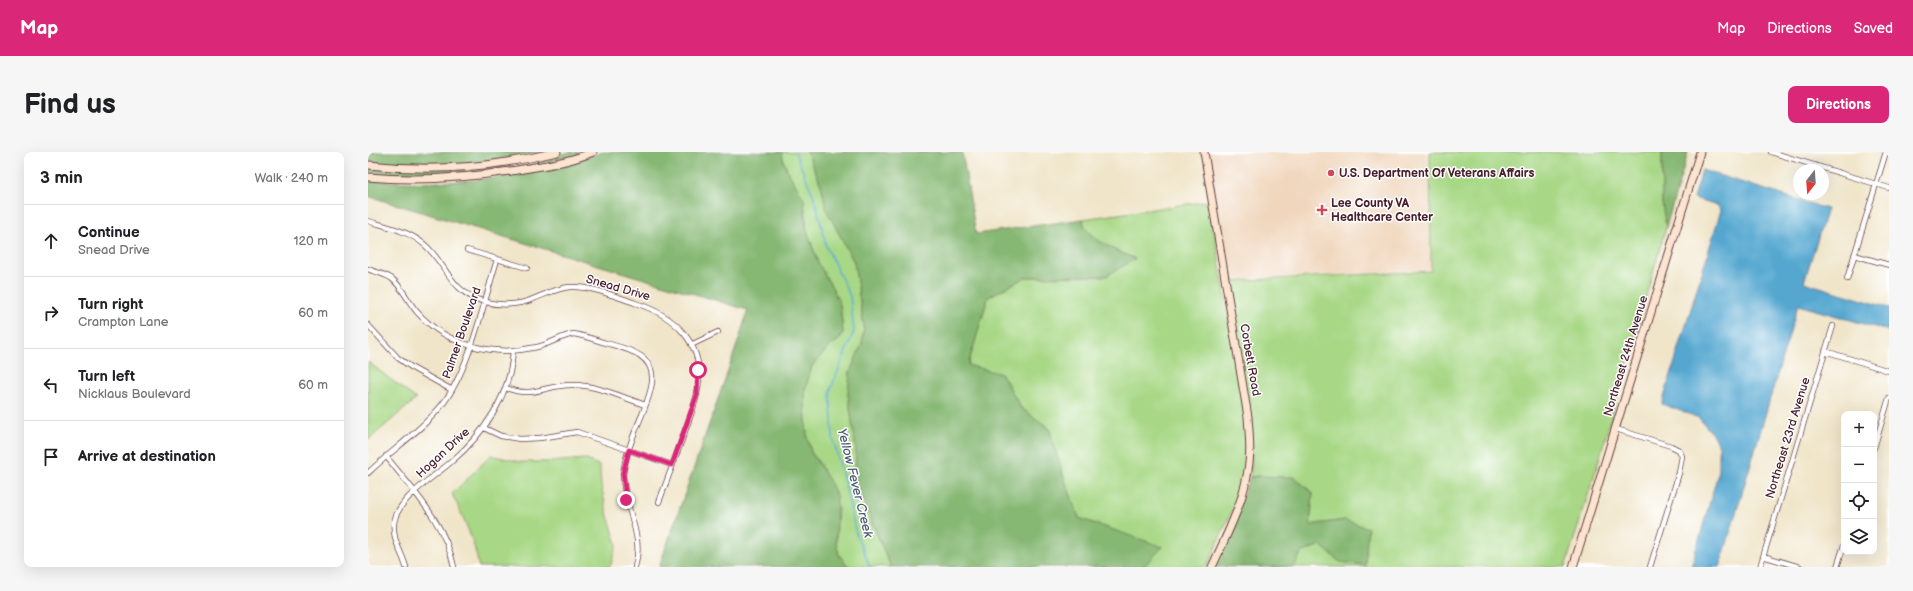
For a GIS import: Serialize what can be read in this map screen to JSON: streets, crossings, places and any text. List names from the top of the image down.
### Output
{
  "streets": {
    "street": [
      "Snead Drive",
      "Palmer Boulevard",
      "Northeast 24th Avenue",
      "Corbett Road",
      "Northeast 23rd Avenue",
      "Hogan Drive"
    ]
  },
  "crossings": [
    ["Snead Drive", "Palmer Boulevard"]
  ],
  "water": ["Yellow Fever Creek"],
  "places": {
    "other": ["U.S. Department Of Veterans Affairs"],
    "health": ["Lee County VA Healthcare Center"]
  },
  "north": "bottom",
  "page": {
    "header": "Map",
    "nav": ["Map", "Directions", "Saved"],
    "buttons": "Directions",
    "title": "Find us",
    "heading": ["3 min", "Walk · 240 m"],
    "list": [
      ["Continue", "Snead Drive", "120 m"],
      ["Turn right", "Crampton Lane", "60 m"],
      ["Turn left", "Nicklaus Boulevard", "60 m"],
      "Arrive at destination"
    ],
    "map_buttons": ["+", "−"]
  }
}
